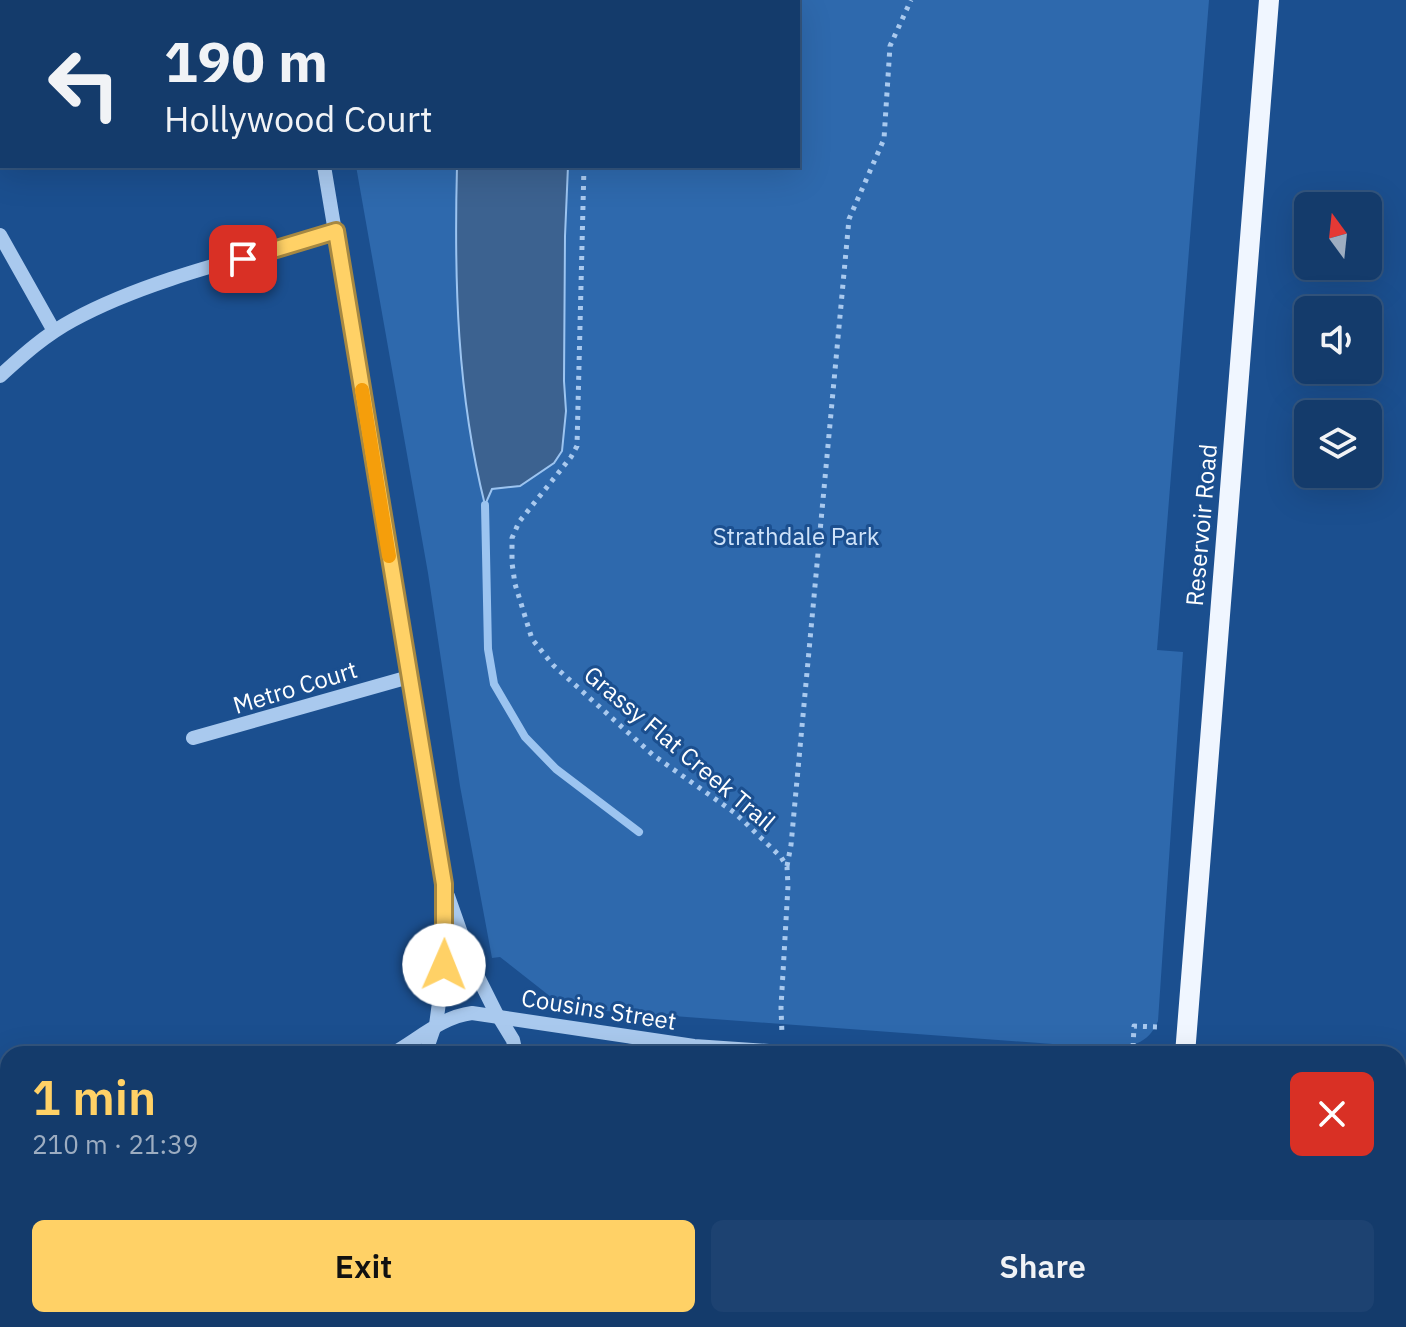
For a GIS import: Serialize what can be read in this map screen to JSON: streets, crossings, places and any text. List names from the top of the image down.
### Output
{
  "streets": {
    "main road": ["Reservoir Road"],
    "street": ["Metro Court", "Cousins Street"],
    "path": ["Grassy Flat Creek Trail"]
  },
  "parks": ["Strathdale Park"],
  "north": "top",
  "page": {
    "turn": ["190 m", "Hollywood Court"],
    "heading": ["1 min", "210 m · 21:39"],
    "buttons": ["Exit", "Share"]
  }
}
